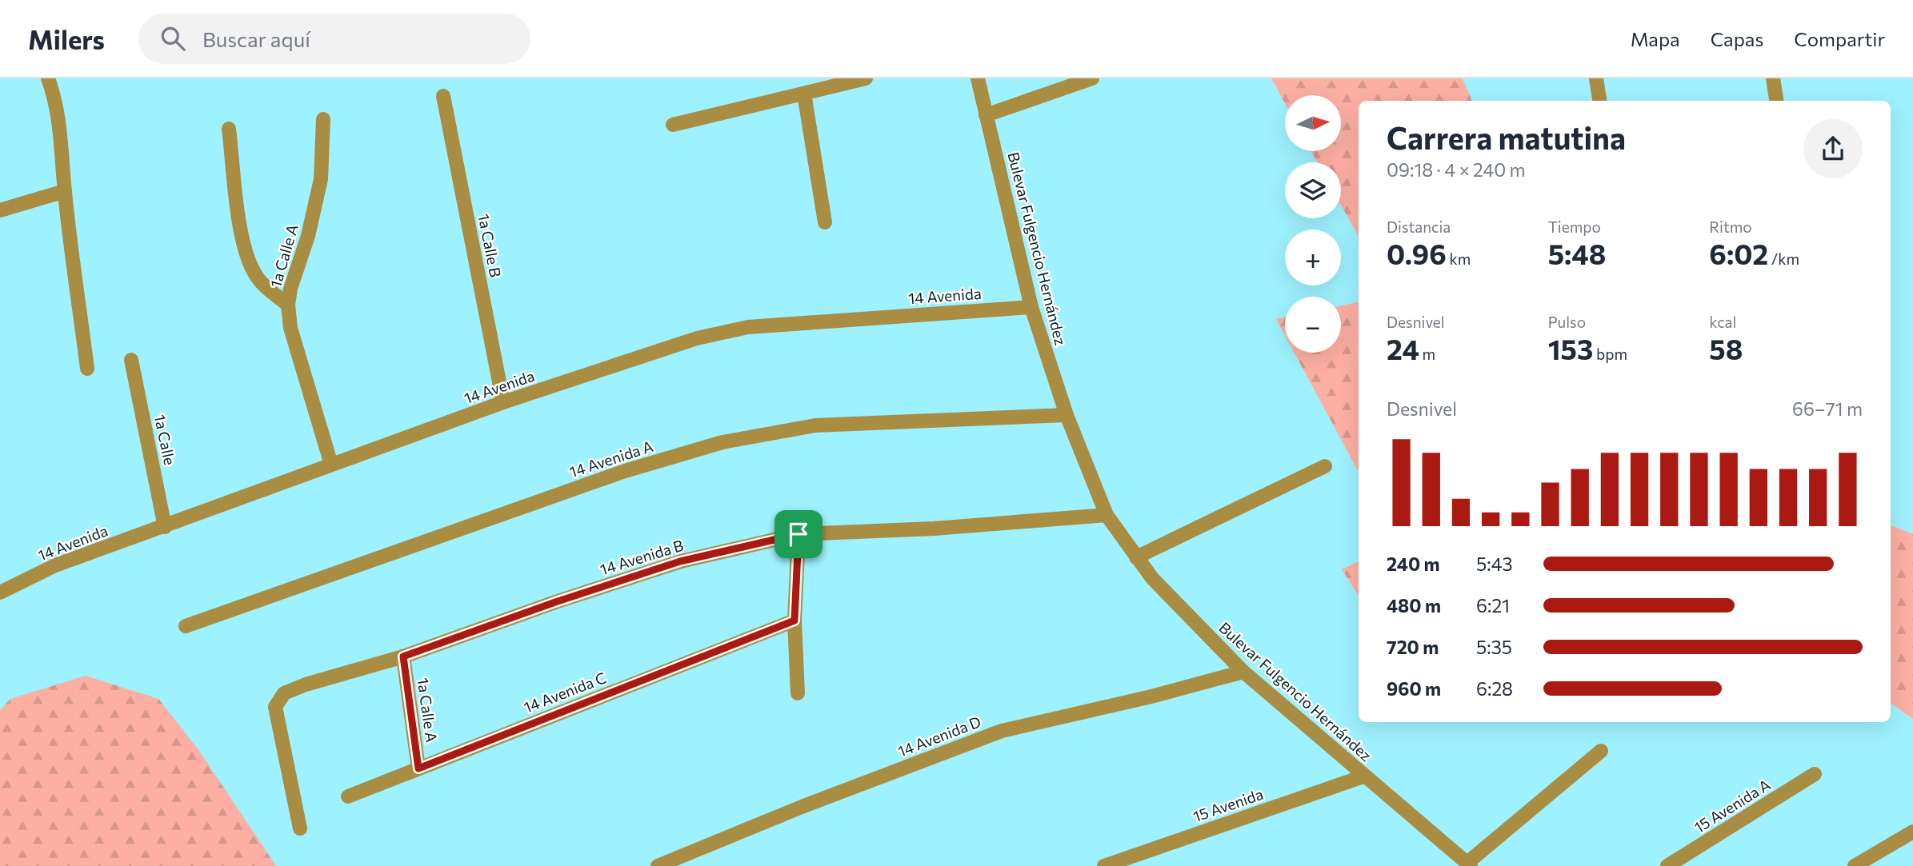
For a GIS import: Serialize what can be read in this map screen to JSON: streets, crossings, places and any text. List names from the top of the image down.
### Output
{
  "streets": {
    "street": [
      "1a Calle B",
      "Bulevar Fulgencio Hernández",
      "1a Calle A",
      "14 Avenida",
      "1a Calle",
      "14 Avenida A",
      "14 Avenida B",
      "14 Avenida C",
      "14 Avenida D",
      "15 Avenida",
      "15 Avenida A"
    ]
  },
  "crossings": [
    ["1a Calle B", "14 Avenida"],
    ["Bulevar Fulgencio Hernández", "14 Avenida"],
    ["Bulevar Fulgencio Hernández", "14 Avenida A"],
    ["Bulevar Fulgencio Hernández", "14 Avenida B"],
    ["Bulevar Fulgencio Hernández", "14 Avenida D"],
    ["Bulevar Fulgencio Hernández", "15 Avenida"],
    ["1a Calle A", "14 Avenida"],
    ["1a Calle A", "14 Avenida B"],
    ["1a Calle A", "14 Avenida C"],
    ["14 Avenida", "1a Calle"]
  ],
  "north": "right",
  "page": {
    "header": "Milers",
    "search": "Buscar aquí",
    "nav": ["Mapa", "Capas", "Compartir"],
    "map_buttons": ["+", "−"],
    "heading": ["Carrera matutina", "09:18 · 4 × 240 m"],
    "stats": [
      ["Distancia", "0.96 km"],
      ["Tiempo", "5:48"],
      ["Ritmo", "6:02 /km"],
      ["Desnivel", "24 m"],
      ["Pulso", "153 bpm"],
      ["kcal", "58"]
    ],
    "chart": ["Desnivel", "66–71 m"],
    "list": [
      {
        "name": "240 m",
        "note": "5:43"
      },
      {
        "name": "480 m",
        "note": "6:21"
      },
      {
        "name": "720 m",
        "note": "5:35"
      },
      {
        "name": "960 m",
        "note": "6:28"
      }
    ]
  }
}
